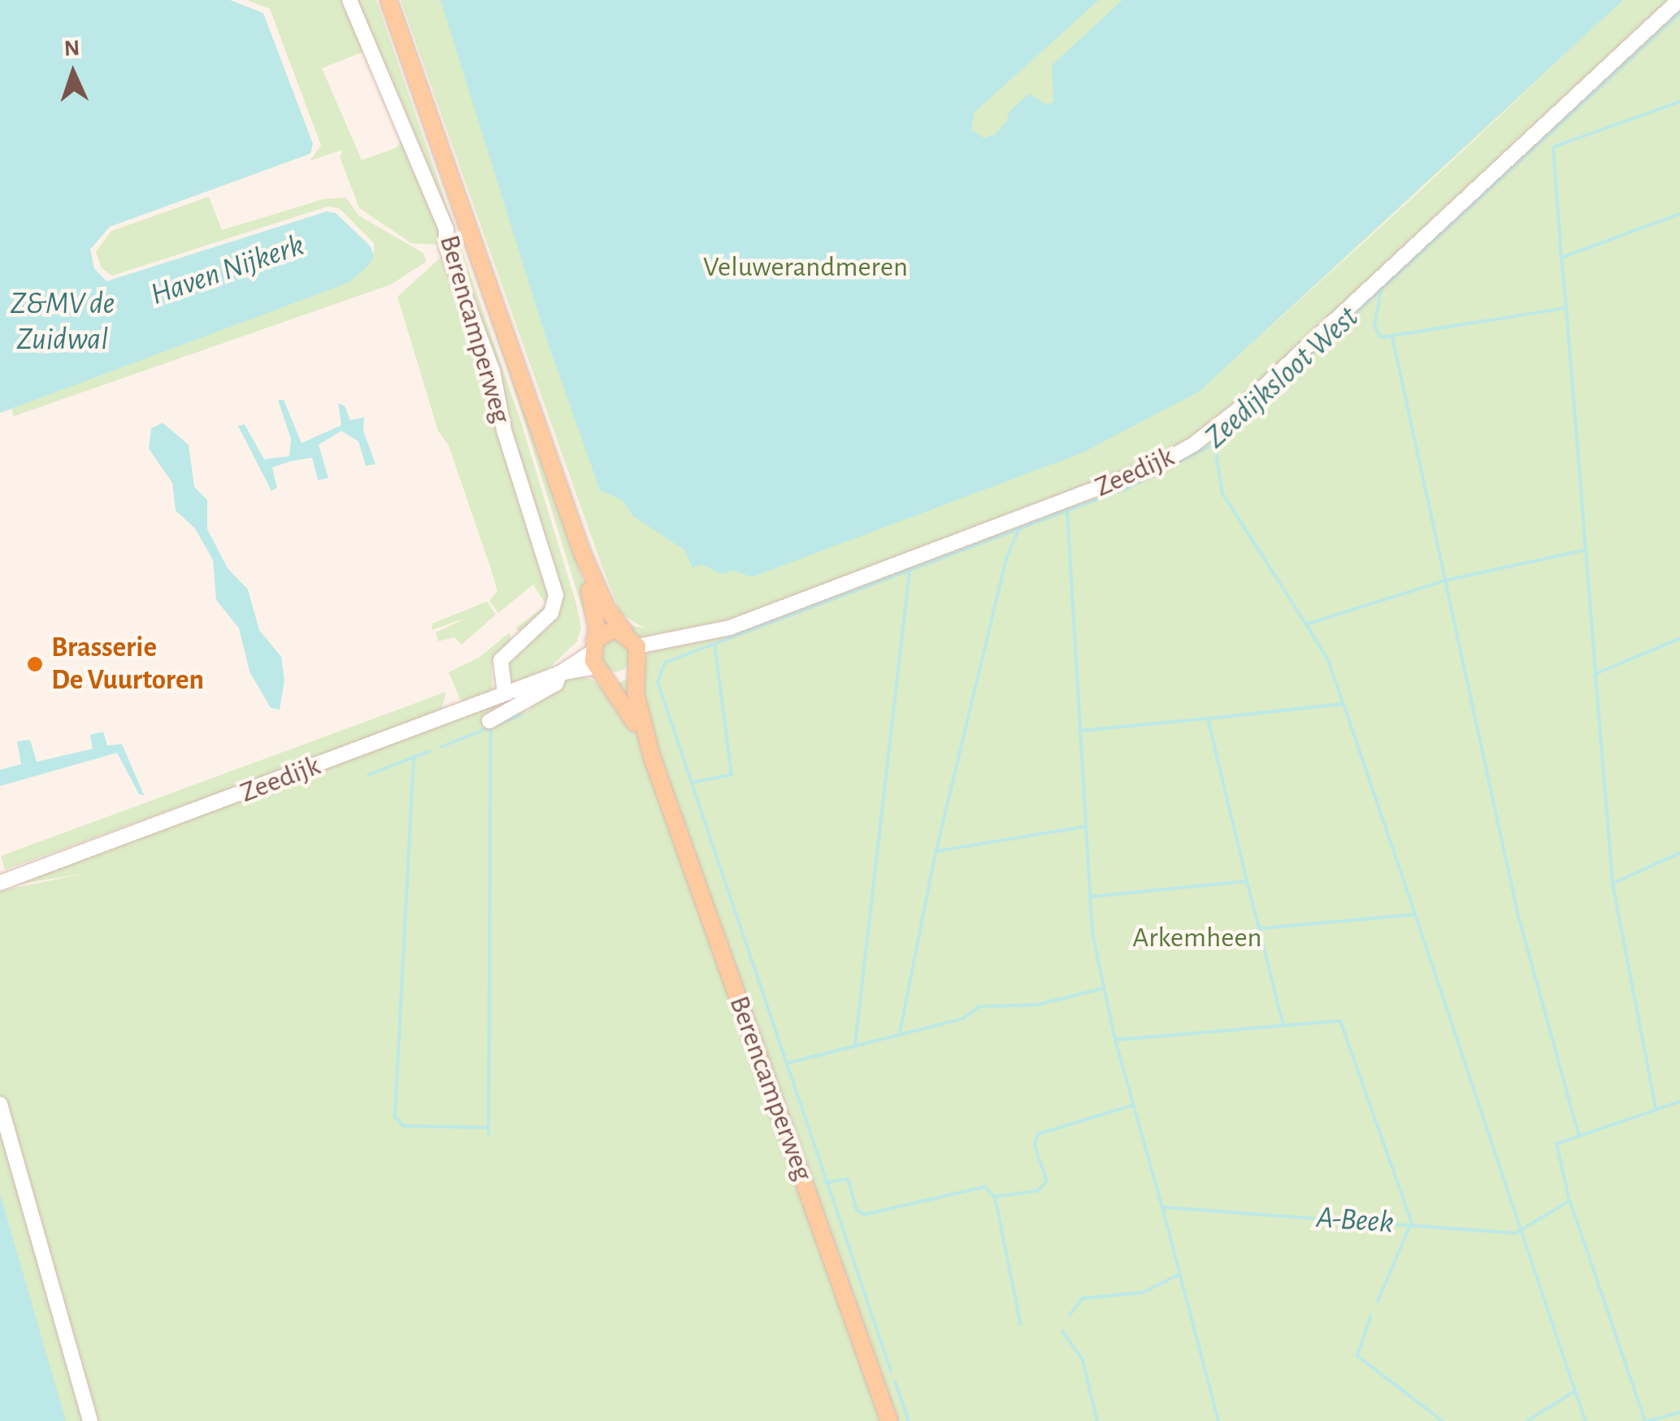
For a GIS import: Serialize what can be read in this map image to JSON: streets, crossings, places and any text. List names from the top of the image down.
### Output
{
  "streets": {
    "main road": ["Berencamperweg"],
    "street": ["Zeedijk"]
  },
  "crossings": [
    ["Berencamperweg", "Zeedijk"]
  ],
  "water": [
    "Haven Nijkerk",
    "Z&MV de Zuidwal",
    "Zeedijksloot West",
    "A-Beek"
  ],
  "parks": ["Veluwerandmeren", "Arkemheen"],
  "places": ["Brasserie De Vuurtoren"],
  "north": "top"
}
